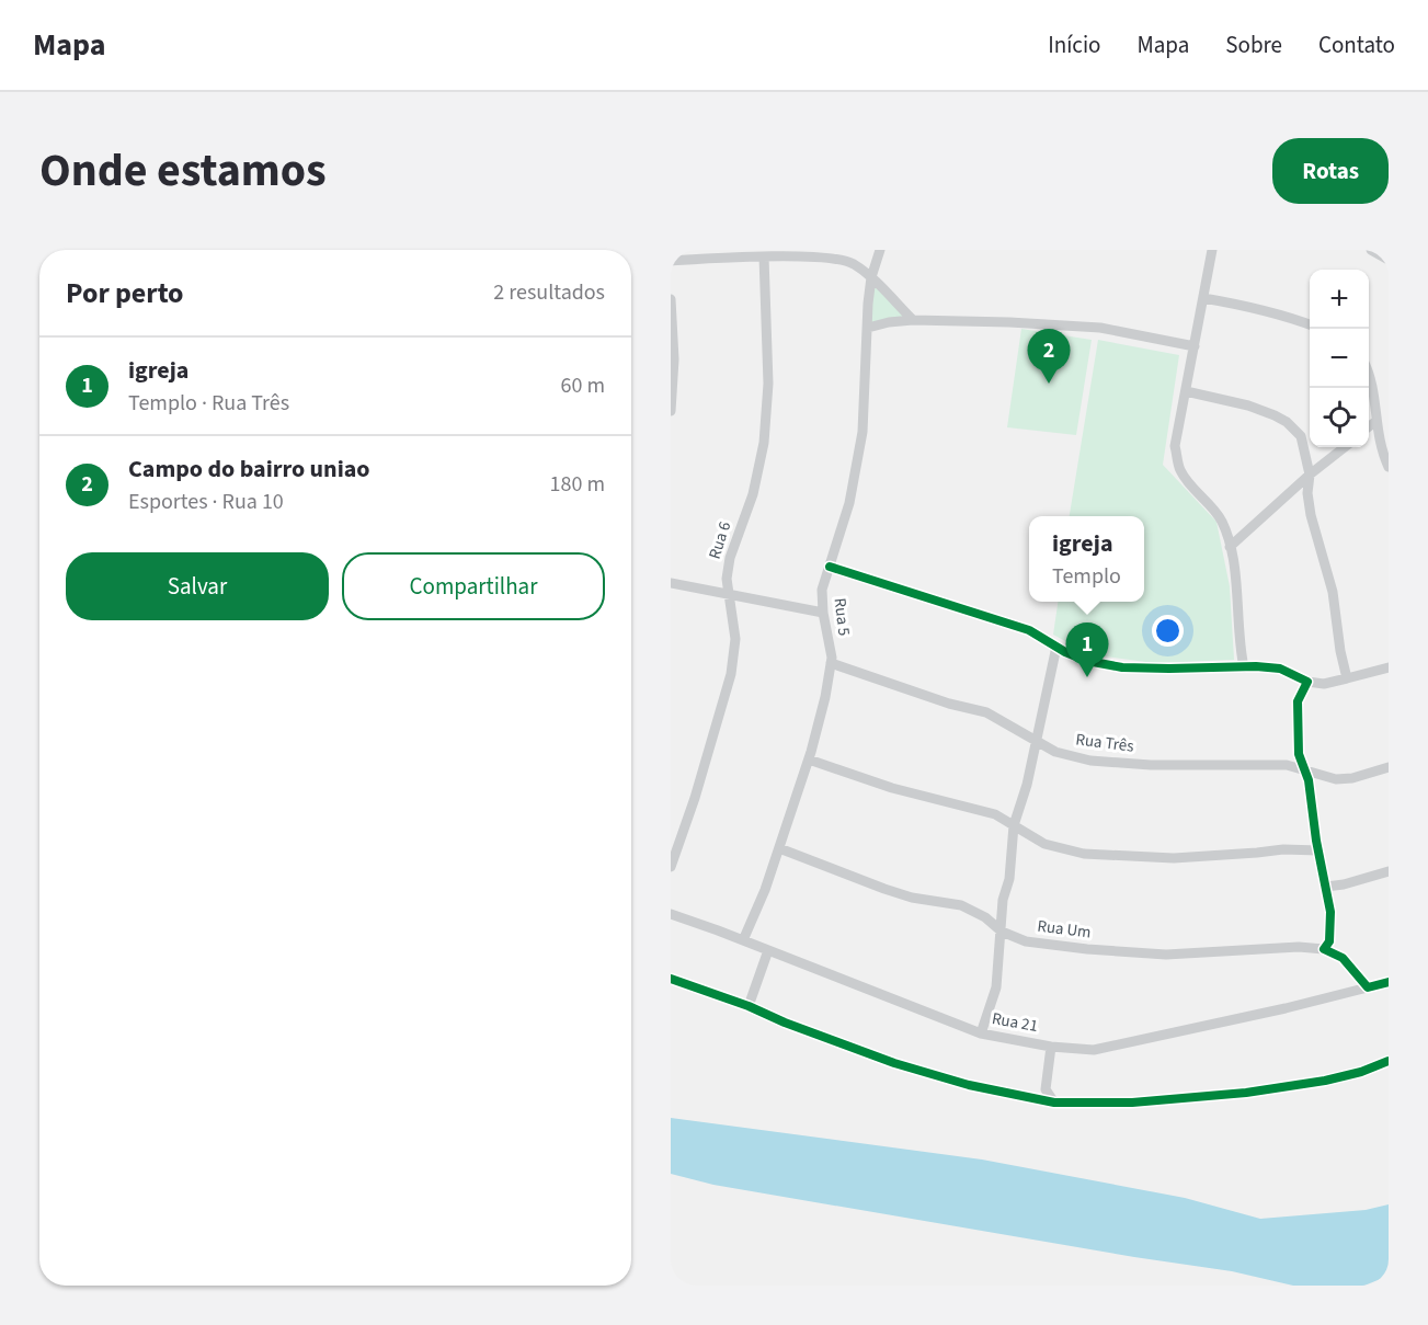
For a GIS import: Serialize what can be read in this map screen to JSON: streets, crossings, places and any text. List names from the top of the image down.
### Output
{
  "streets": {
    "street": [
      "Rua 6",
      "Rua 5",
      "Rua Três",
      "Rua Um",
      "Rua 21"
    ]
  },
  "crossings": [
    ["Rua 5", "Rua Três"],
    ["Rua 5", "Rua Um"],
    ["Rua 5", "Rua 21"]
  ],
  "page": {
    "header": "Mapa",
    "nav": [
      "Início",
      "Mapa",
      "Sobre",
      "Contato"
    ],
    "title": "Onde estamos",
    "buttons": [
      "Rotas",
      ["Salvar", "Compartilhar"]
    ],
    "heading": ["Por perto", "2 resultados"],
    "map_buttons": ["+", "−"],
    "pins": ["2", "1"],
    "list": [
      {
        "mark": "1",
        "name": "igreja",
        "note": "Templo · Rua Três",
        "value": "60 m"
      },
      {
        "mark": "2",
        "name": "Campo do bairro uniao",
        "note": "Esportes · Rua 10",
        "value": "180 m"
      }
    ],
    "popup": ["igreja", "Templo"]
  }
}
